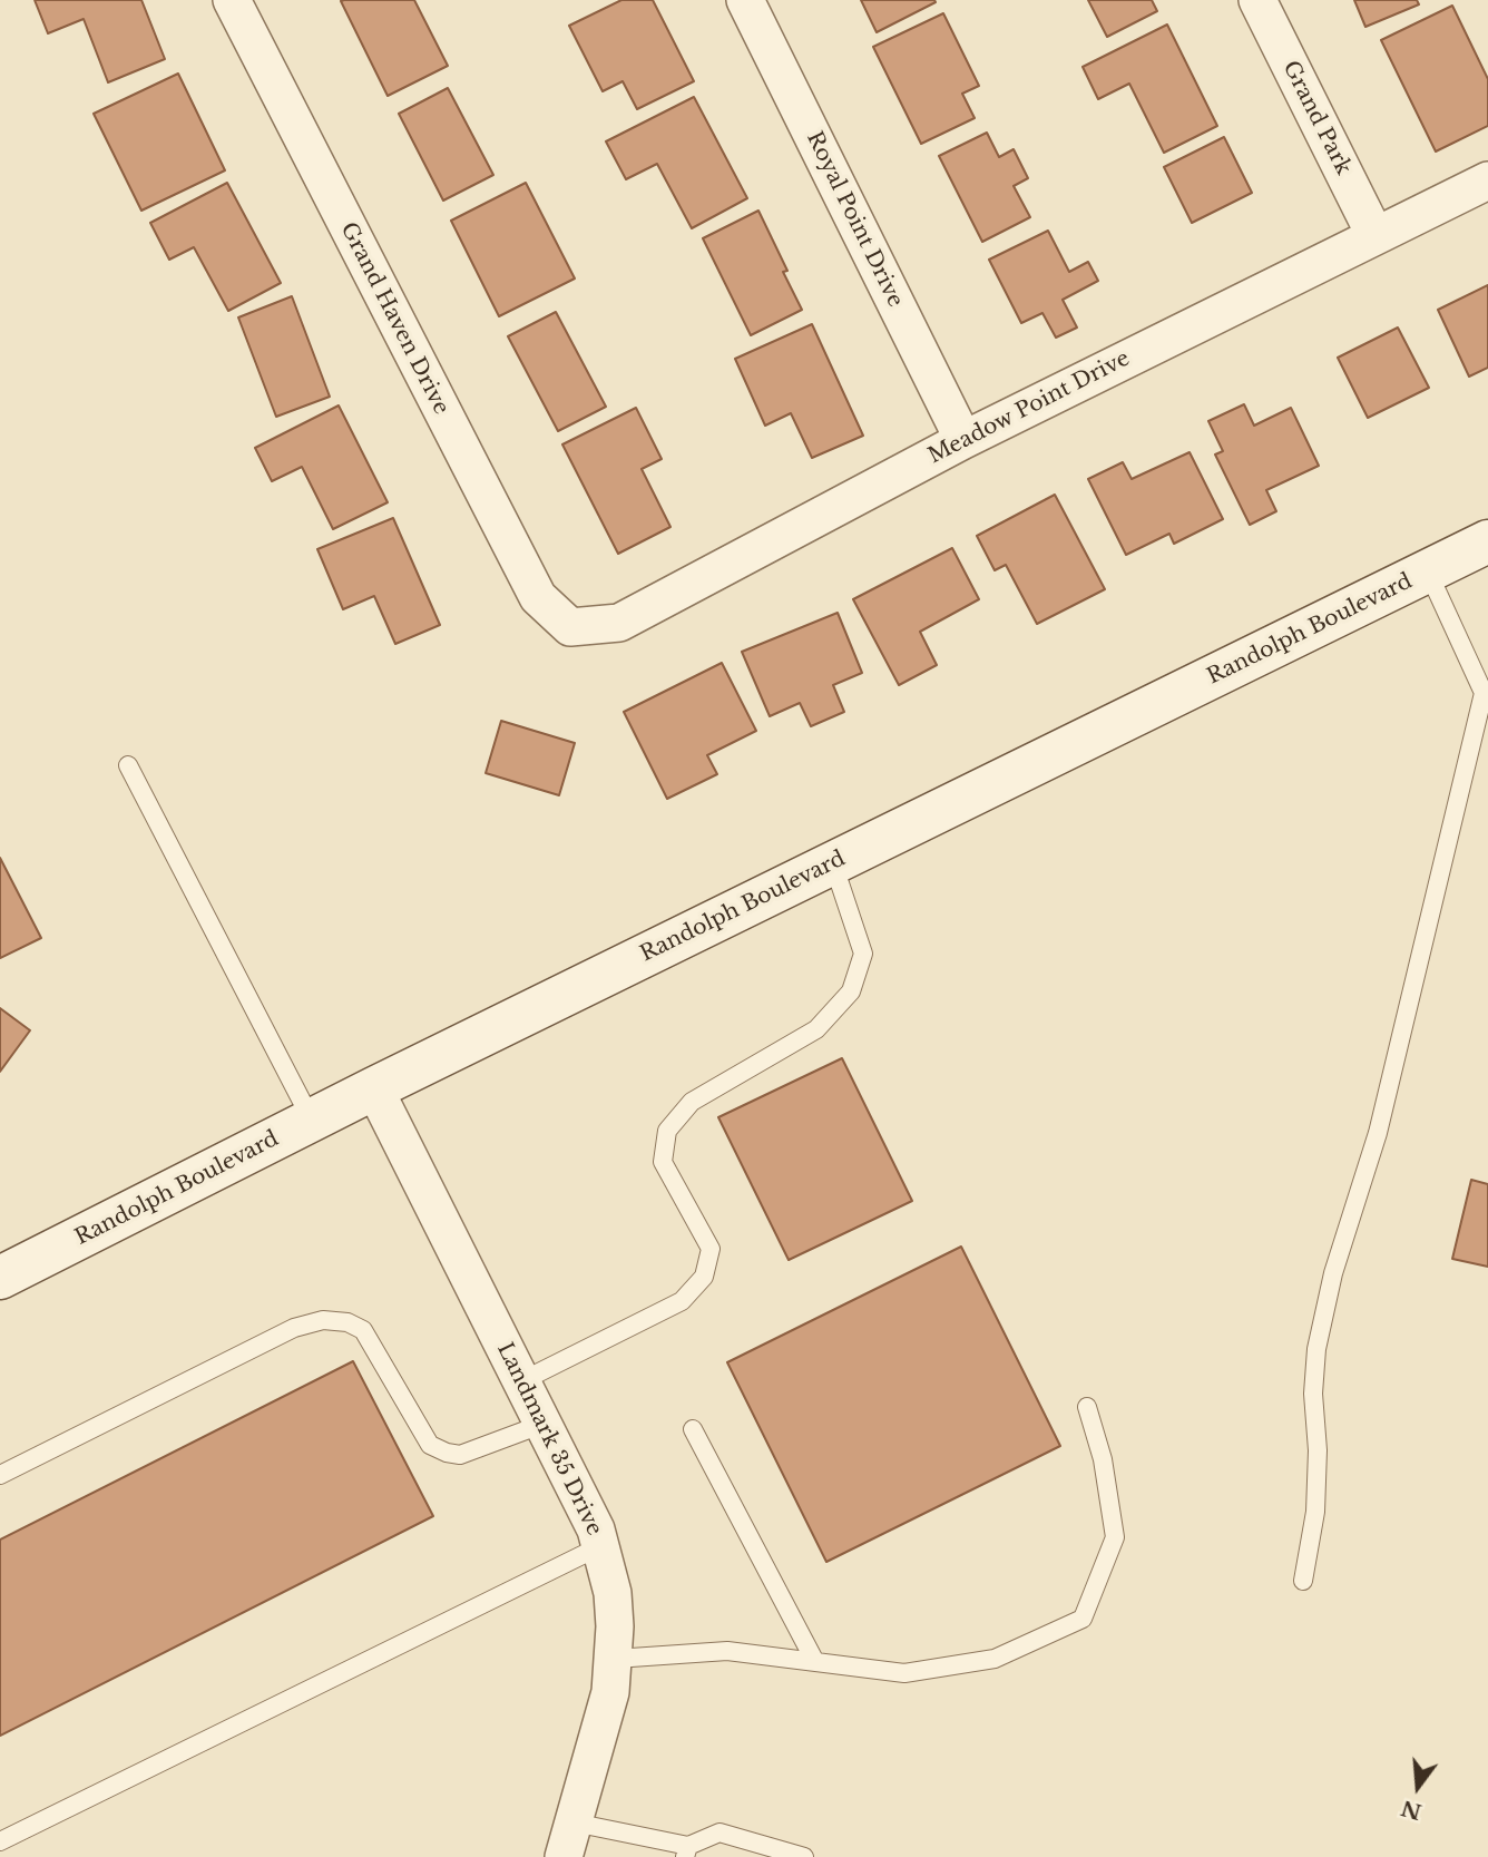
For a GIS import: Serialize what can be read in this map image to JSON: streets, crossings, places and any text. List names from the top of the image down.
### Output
{
  "streets": {
    "main road": ["Randolph Boulevard"],
    "street": [
      "Grand Park",
      "Royal Point Drive",
      "Grand Haven Drive",
      "Meadow Point Drive",
      "Landmark 35 Drive"
    ]
  },
  "crossings": [
    ["Grand Park", "Meadow Point Drive"],
    ["Royal Point Drive", "Meadow Point Drive"],
    ["Grand Haven Drive", "Meadow Point Drive"],
    ["Randolph Boulevard", "Landmark 35 Drive"]
  ],
  "north": "bottom"
}
